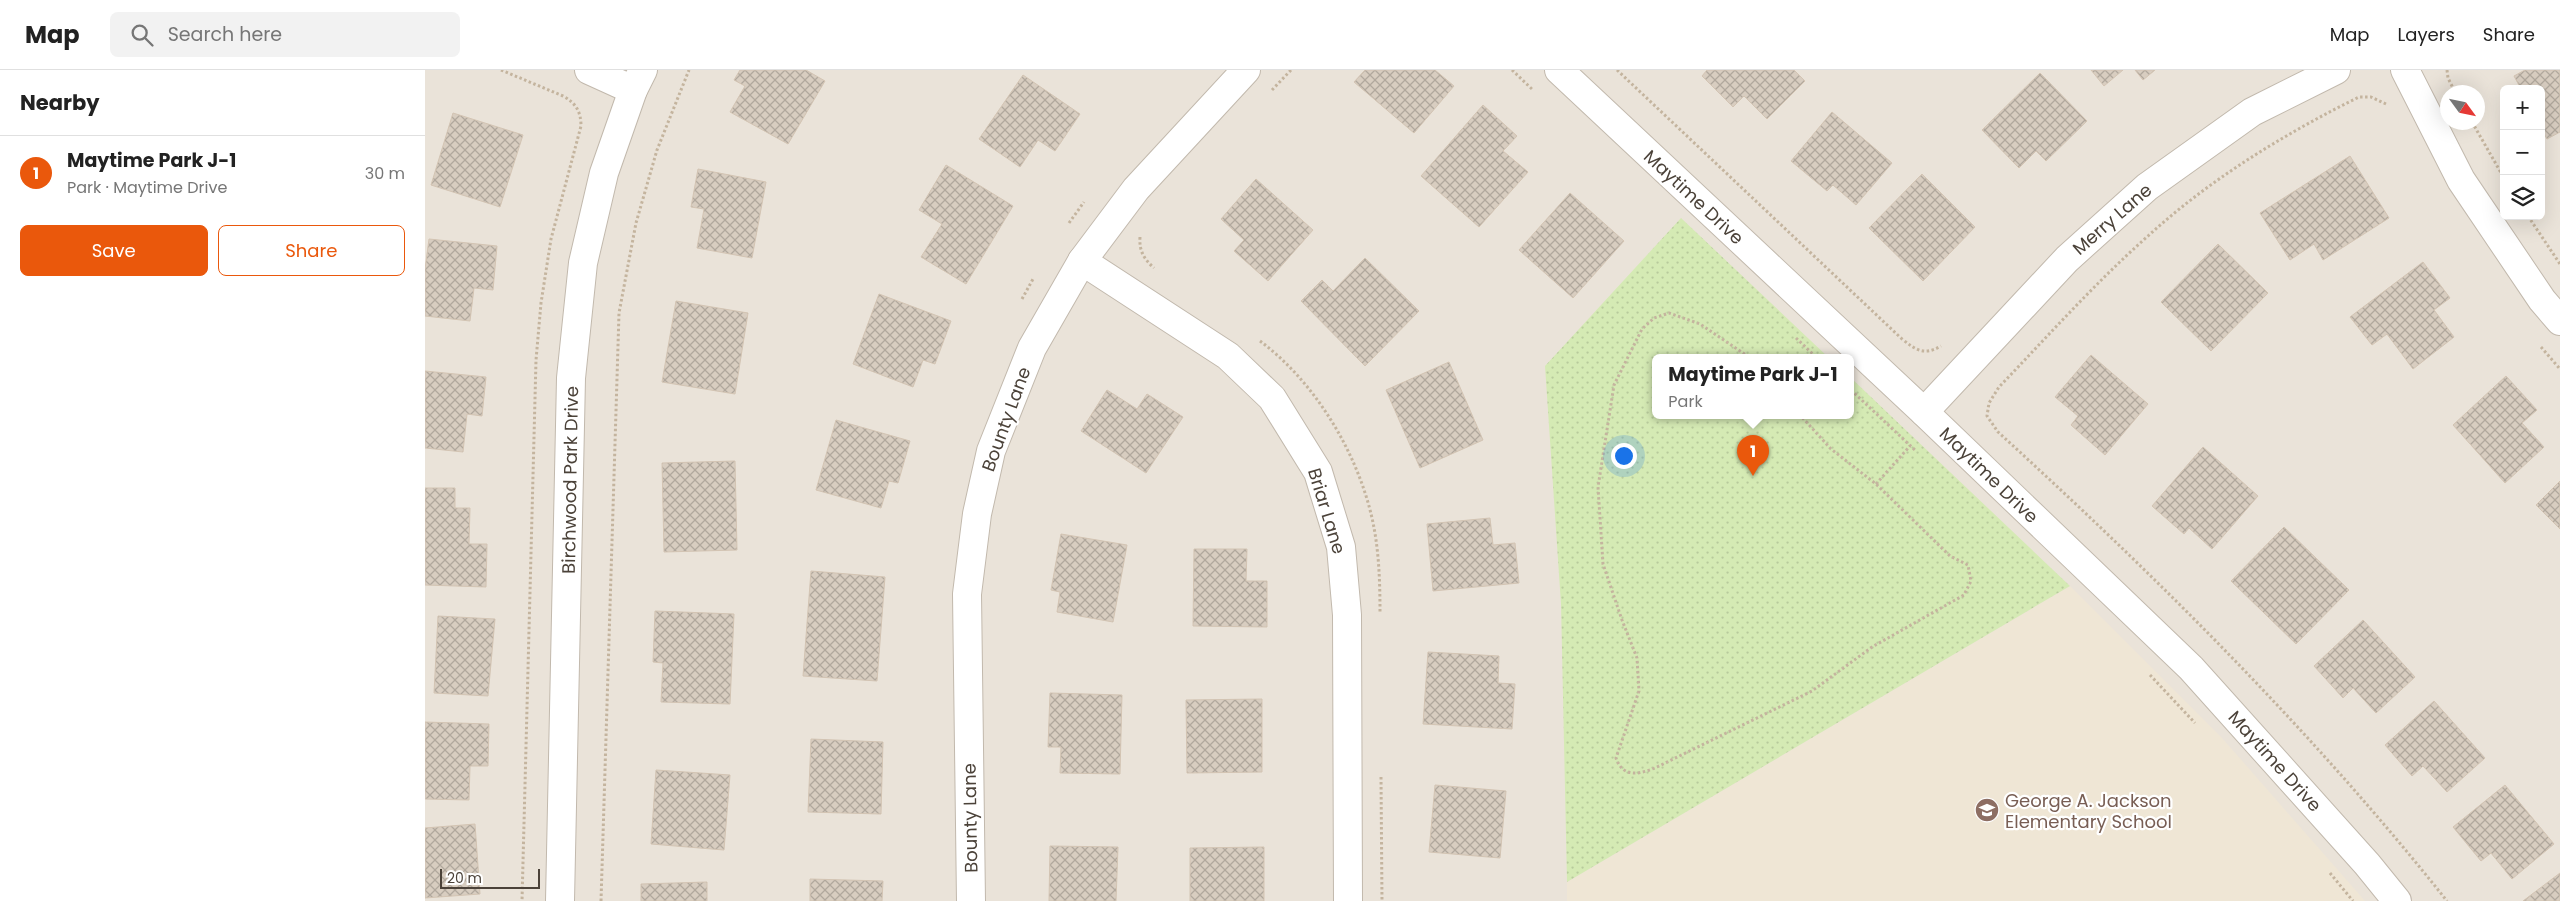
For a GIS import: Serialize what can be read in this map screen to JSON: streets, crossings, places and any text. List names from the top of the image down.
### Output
{
  "streets": {
    "street": [
      "Maytime Drive",
      "Merry Lane",
      "Bounty Lane",
      "Birchwood Park Drive",
      "Briar Lane"
    ]
  },
  "crossings": [
    ["Maytime Drive", "Merry Lane"],
    ["Bounty Lane", "Briar Lane"]
  ],
  "places": {
    "school or university": ["George A. Jackson Elementary School"]
  },
  "scale_bar": "20 m",
  "north": "bottom right",
  "page": {
    "header": "Map",
    "search": "Search here",
    "nav": ["Map", "Layers", "Share"],
    "heading": "Nearby",
    "map_buttons": ["+", "−"],
    "list": [
      {
        "mark": "1",
        "name": "Maytime Park J-1",
        "note": "Park · Maytime Drive",
        "value": "30 m"
      }
    ],
    "buttons": ["Save", "Share"],
    "popup": ["Maytime Park J-1", "Park"],
    "pins": "1",
    "scale": "20 m"
  }
}
